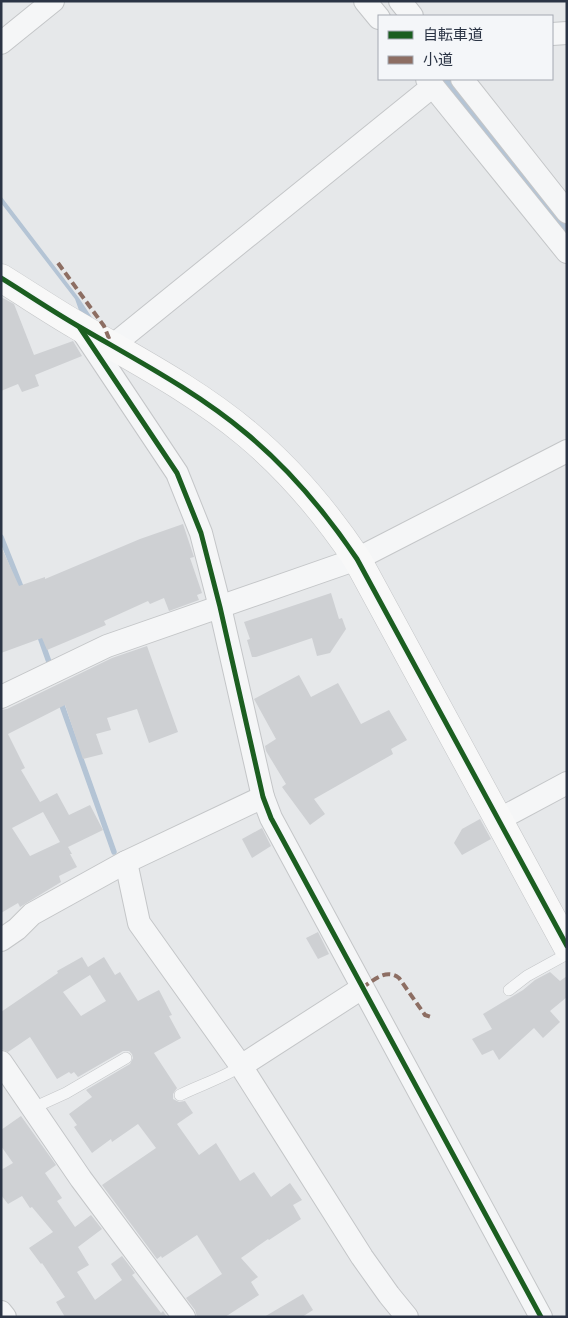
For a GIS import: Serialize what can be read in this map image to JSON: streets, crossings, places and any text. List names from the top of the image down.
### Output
{
  "legend": ["自転車道", "小道"]
}
